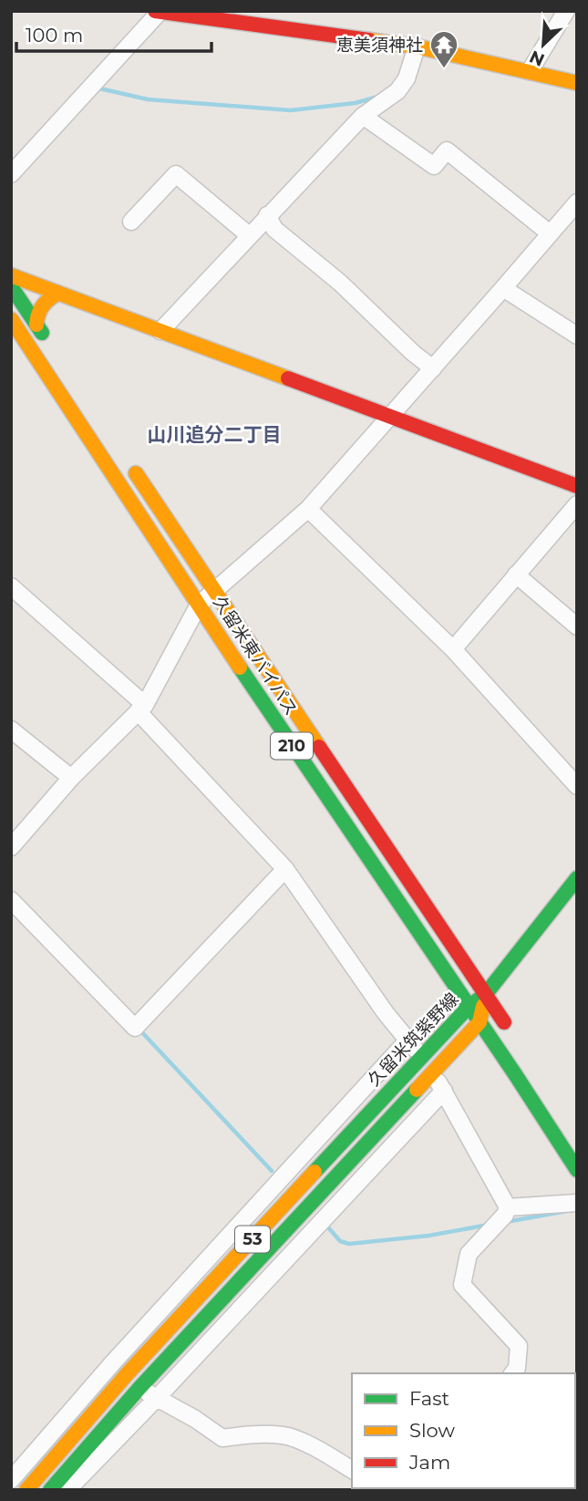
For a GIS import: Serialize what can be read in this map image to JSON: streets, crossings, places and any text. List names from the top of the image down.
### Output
{
  "streets": {
    "main road": [
      "久留米東バイパス",
      "210",
      "久留米筑紫野線",
      "53"
    ]
  },
  "crossings": [
    ["久留米東バイパス", "久留米筑紫野線"]
  ],
  "districts": ["山川追分二丁目"],
  "places": {
    "temple": ["恵美須神社"]
  },
  "legend": ["Fast", "Slow", "Jam"],
  "scale_bar": "100 m",
  "north": "bottom left"
}
